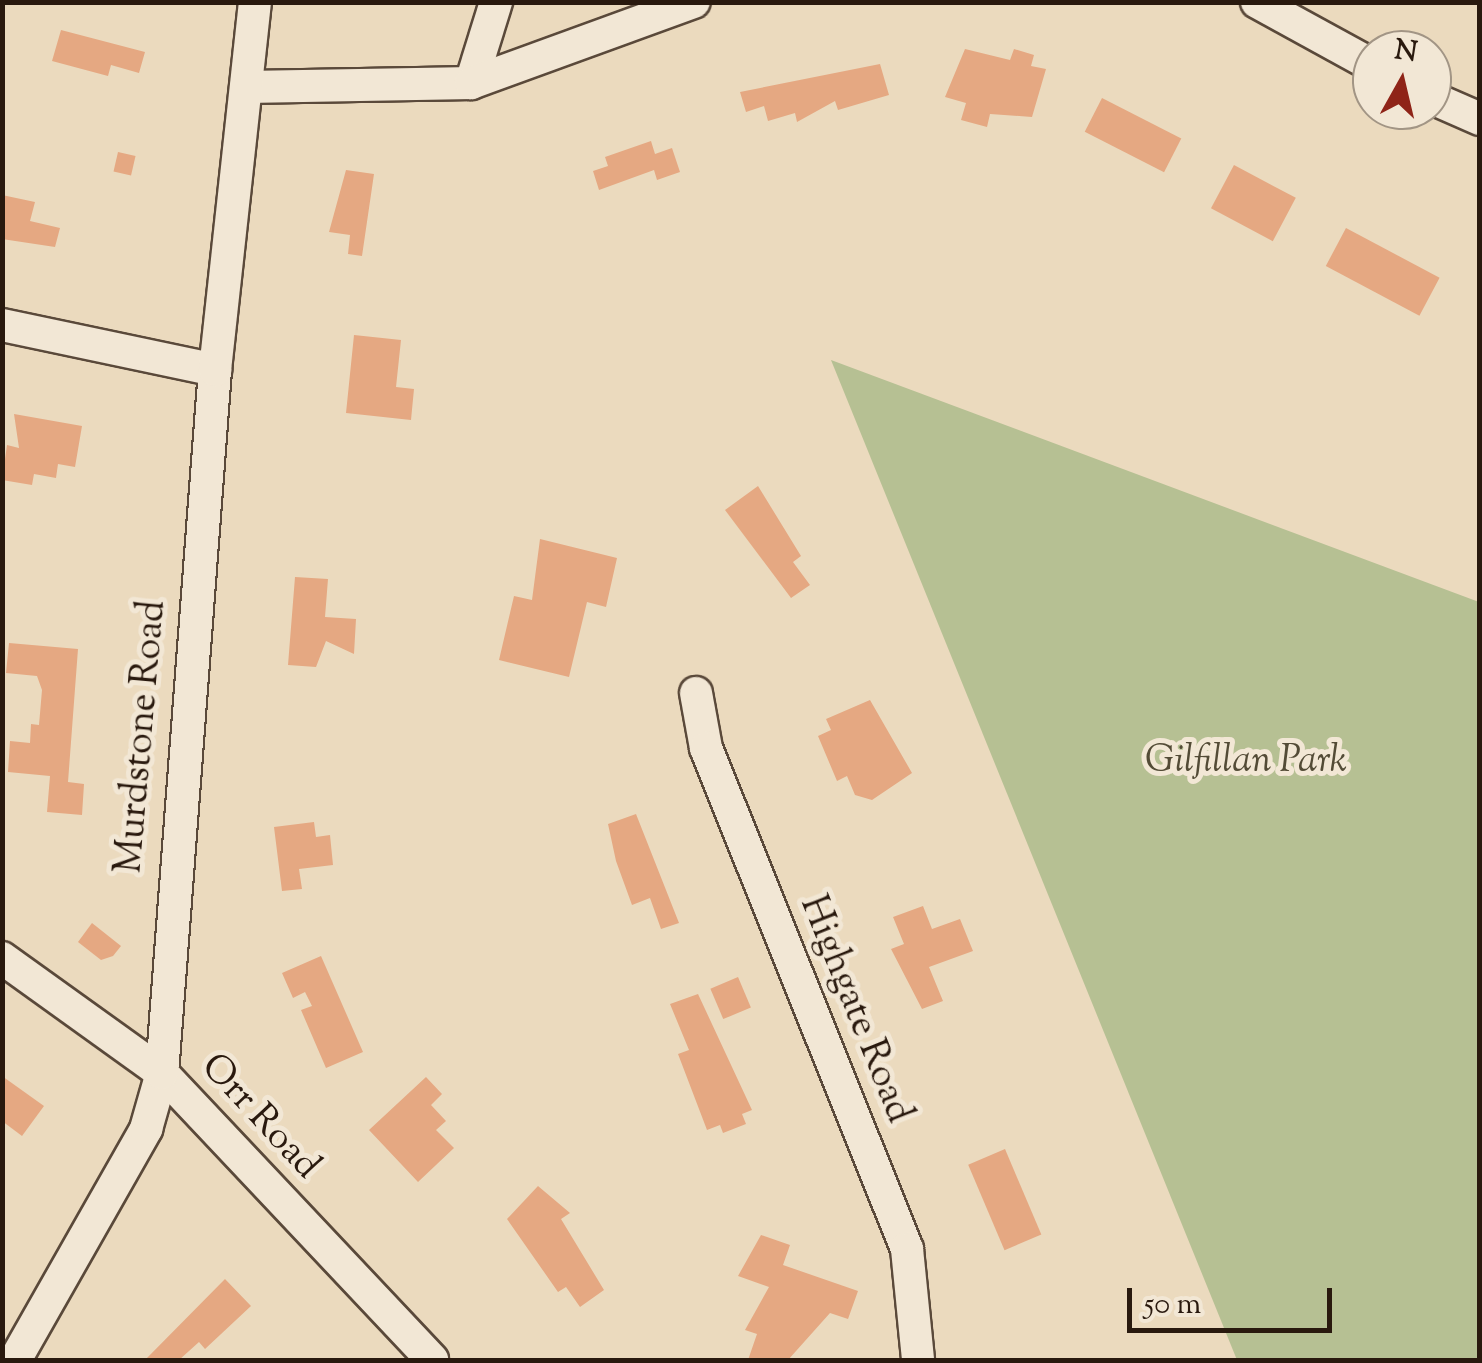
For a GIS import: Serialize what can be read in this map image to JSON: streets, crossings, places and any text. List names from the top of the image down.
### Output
{
  "streets": {
    "street": ["Murdstone Road", "Highgate Road", "Orr Road"]
  },
  "crossings": [
    ["Murdstone Road", "Orr Road"]
  ],
  "parks": ["Gilfillan Park"],
  "scale_bar": "50 m",
  "north": "top"
}
